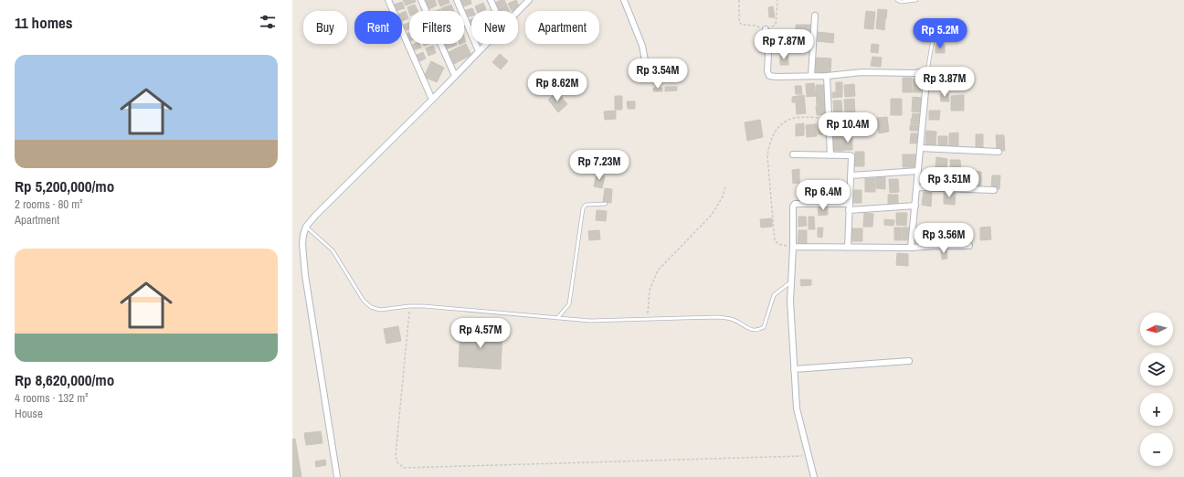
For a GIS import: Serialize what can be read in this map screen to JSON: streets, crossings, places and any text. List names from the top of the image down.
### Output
{
  "north": "left",
  "page": {
    "heading": "11 homes",
    "chip": [
      "Buy",
      "Rent",
      "Filters",
      "New",
      "Apartment"
    ],
    "price": [
      "Rp 5.2M",
      "Rp 7.87M",
      "Rp 3.54M",
      "Rp 3.87M",
      "Rp 8.62M",
      "Rp 10.4M",
      "Rp 7.23M",
      "Rp 3.51M",
      "Rp 6.4M",
      "Rp 3.56M",
      "Rp 4.57M"
    ],
    "list": [
      {
        "name": "Rp 5,200,000/mo",
        "note": "2 rooms · 80 m² · Apartment"
      },
      {
        "name": "Rp 8,620,000/mo",
        "note": "4 rooms · 132 m² · House"
      }
    ],
    "map_buttons": ["+", "−"]
  }
}
